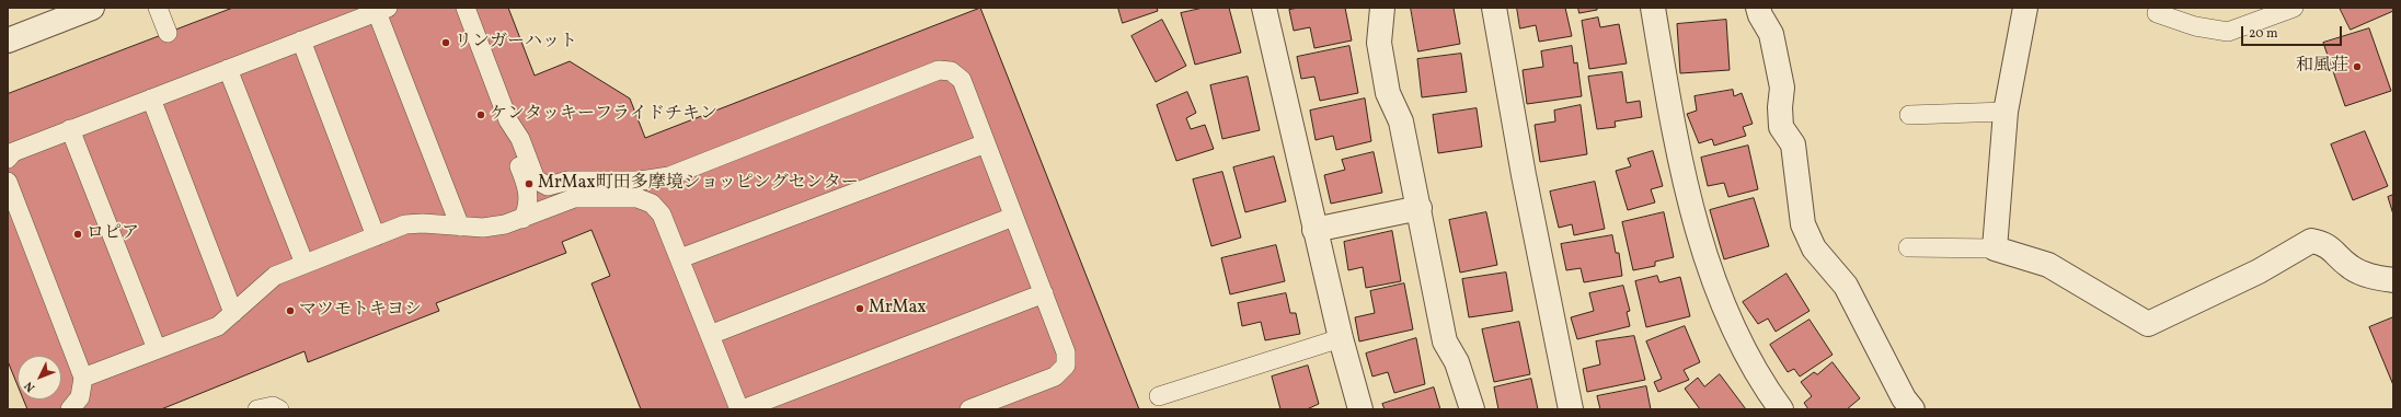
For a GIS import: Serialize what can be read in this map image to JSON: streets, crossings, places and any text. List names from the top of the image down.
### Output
{
  "places": [
    "リンガーハット",
    "和風荘",
    "ケンタッキーフライドチキン",
    "MrMax町田多摩境ショッピングセンター",
    "ロピア",
    "MrMax",
    "マツモトキヨシ"
  ],
  "scale_bar": "20 m",
  "north": "bottom left"
}
